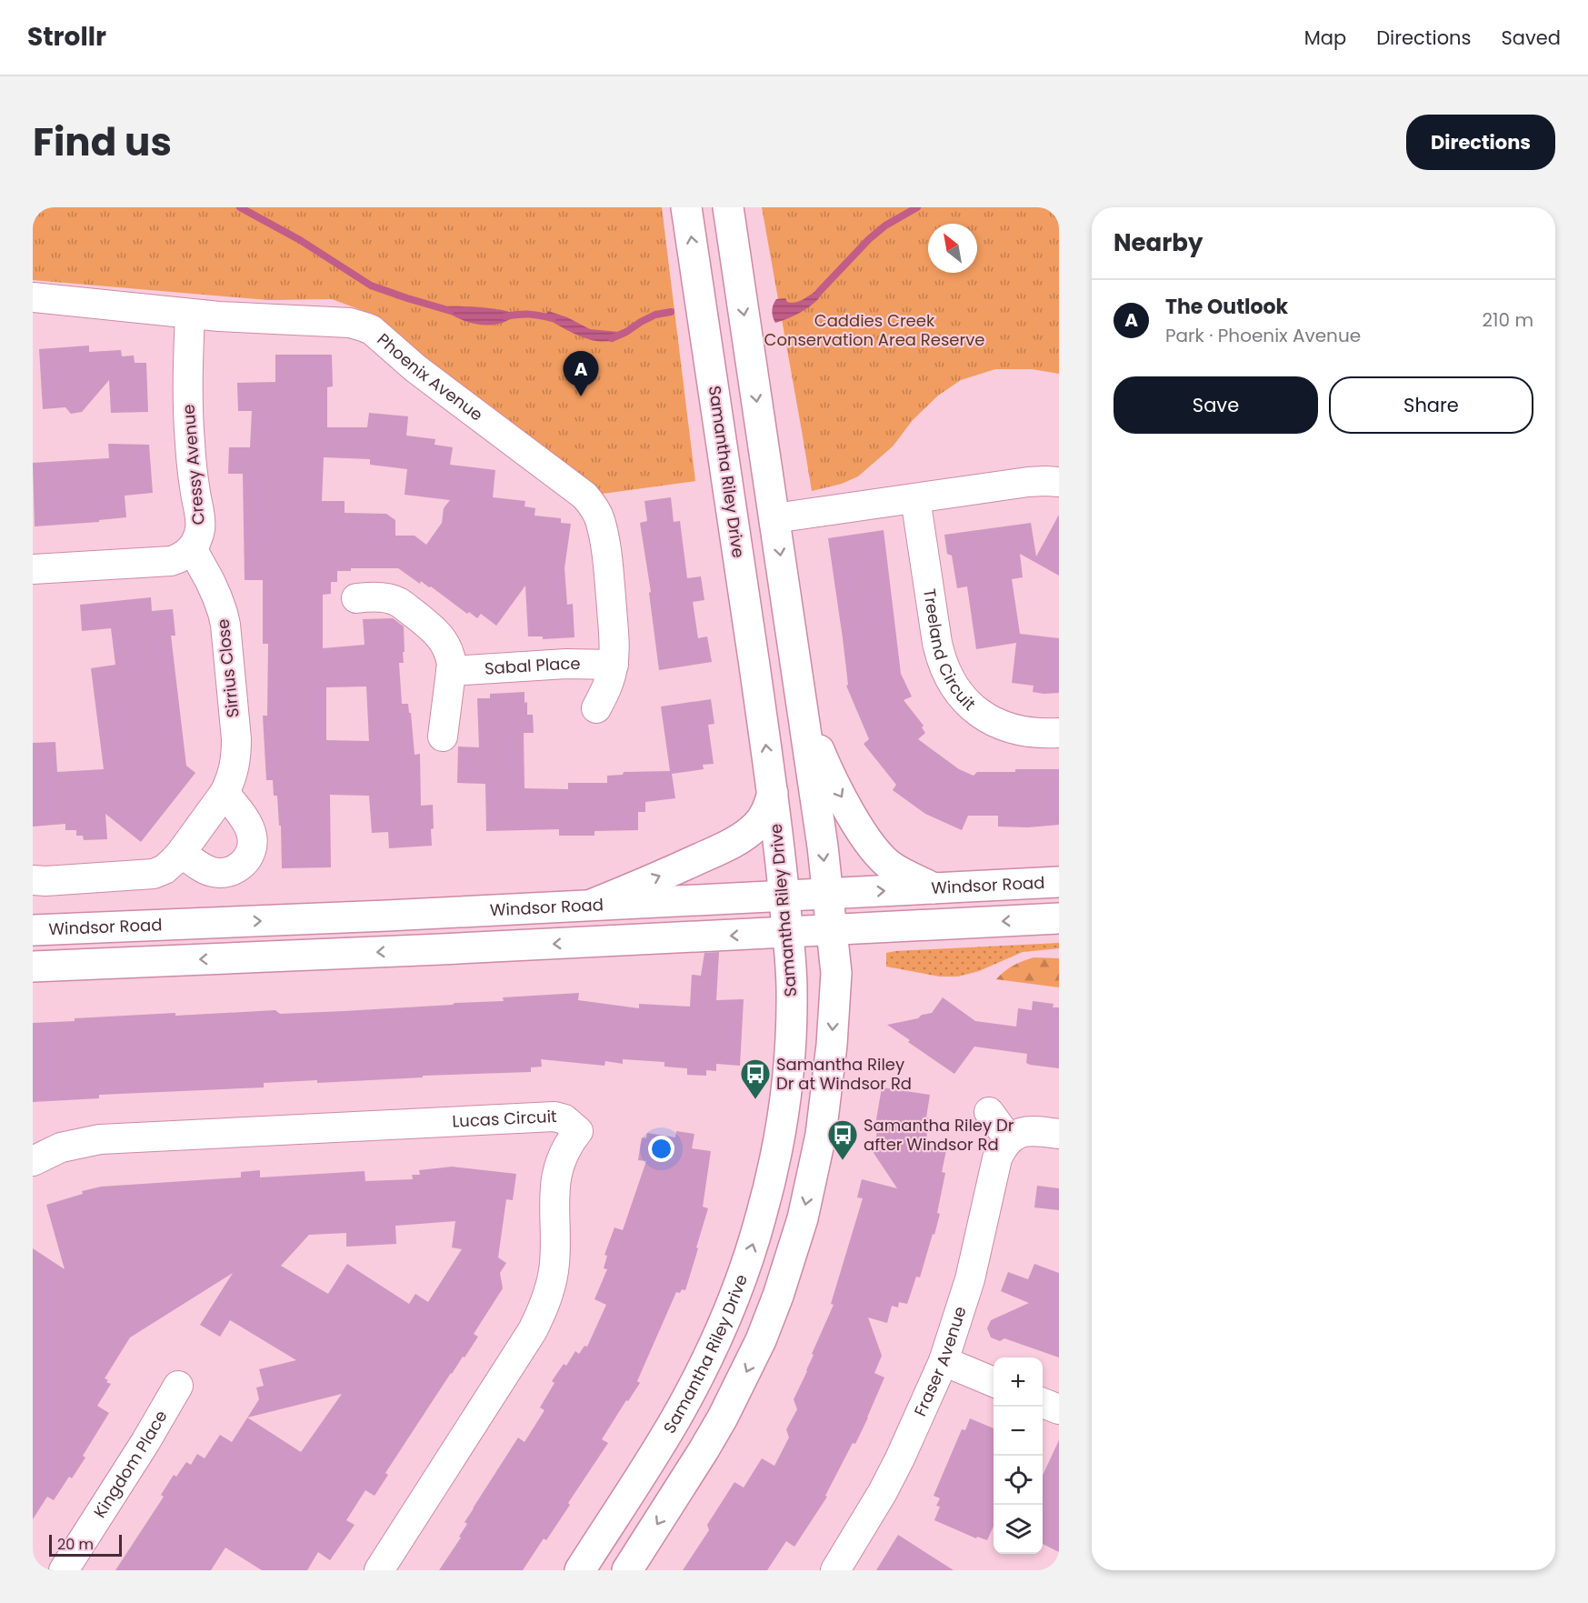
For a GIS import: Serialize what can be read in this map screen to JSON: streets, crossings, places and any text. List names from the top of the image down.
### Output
{
  "streets": {
    "main road": ["Samantha Riley Drive", "Windsor Road"],
    "street": [
      "Phoenix Avenue",
      "Cressy Avenue",
      "Treeland Circuit",
      "Sabal Place",
      "Sirrius Close",
      "Lucas Circuit",
      "Fraser Avenue",
      "Kingdom Place"
    ]
  },
  "crossings": [
    ["Phoenix Avenue", "Cressy Avenue"],
    ["Phoenix Avenue", "Sabal Place"],
    ["Cressy Avenue", "Sirrius Close"],
    ["Samantha Riley Drive", "Windsor Road"]
  ],
  "parks": ["Caddies Creek Conservation Area Reserve"],
  "places": {
    "bus stop": ["Samantha Riley Dr at Windsor Rd", "Samantha Riley Dr after Windsor Rd"]
  },
  "scale_bar": "20 m",
  "north": "top left",
  "page": {
    "header": "Strollr",
    "nav": ["Map", "Directions", "Saved"],
    "title": "Find us",
    "buttons": [
      "Directions",
      ["Save", "Share"]
    ],
    "heading": "Nearby",
    "list": [
      {
        "mark": "A",
        "name": "The Outlook",
        "note": "Park · Phoenix Avenue",
        "value": "210 m"
      }
    ],
    "pins": "A",
    "map_buttons": ["+", "−"],
    "scale": "20 m"
  }
}
